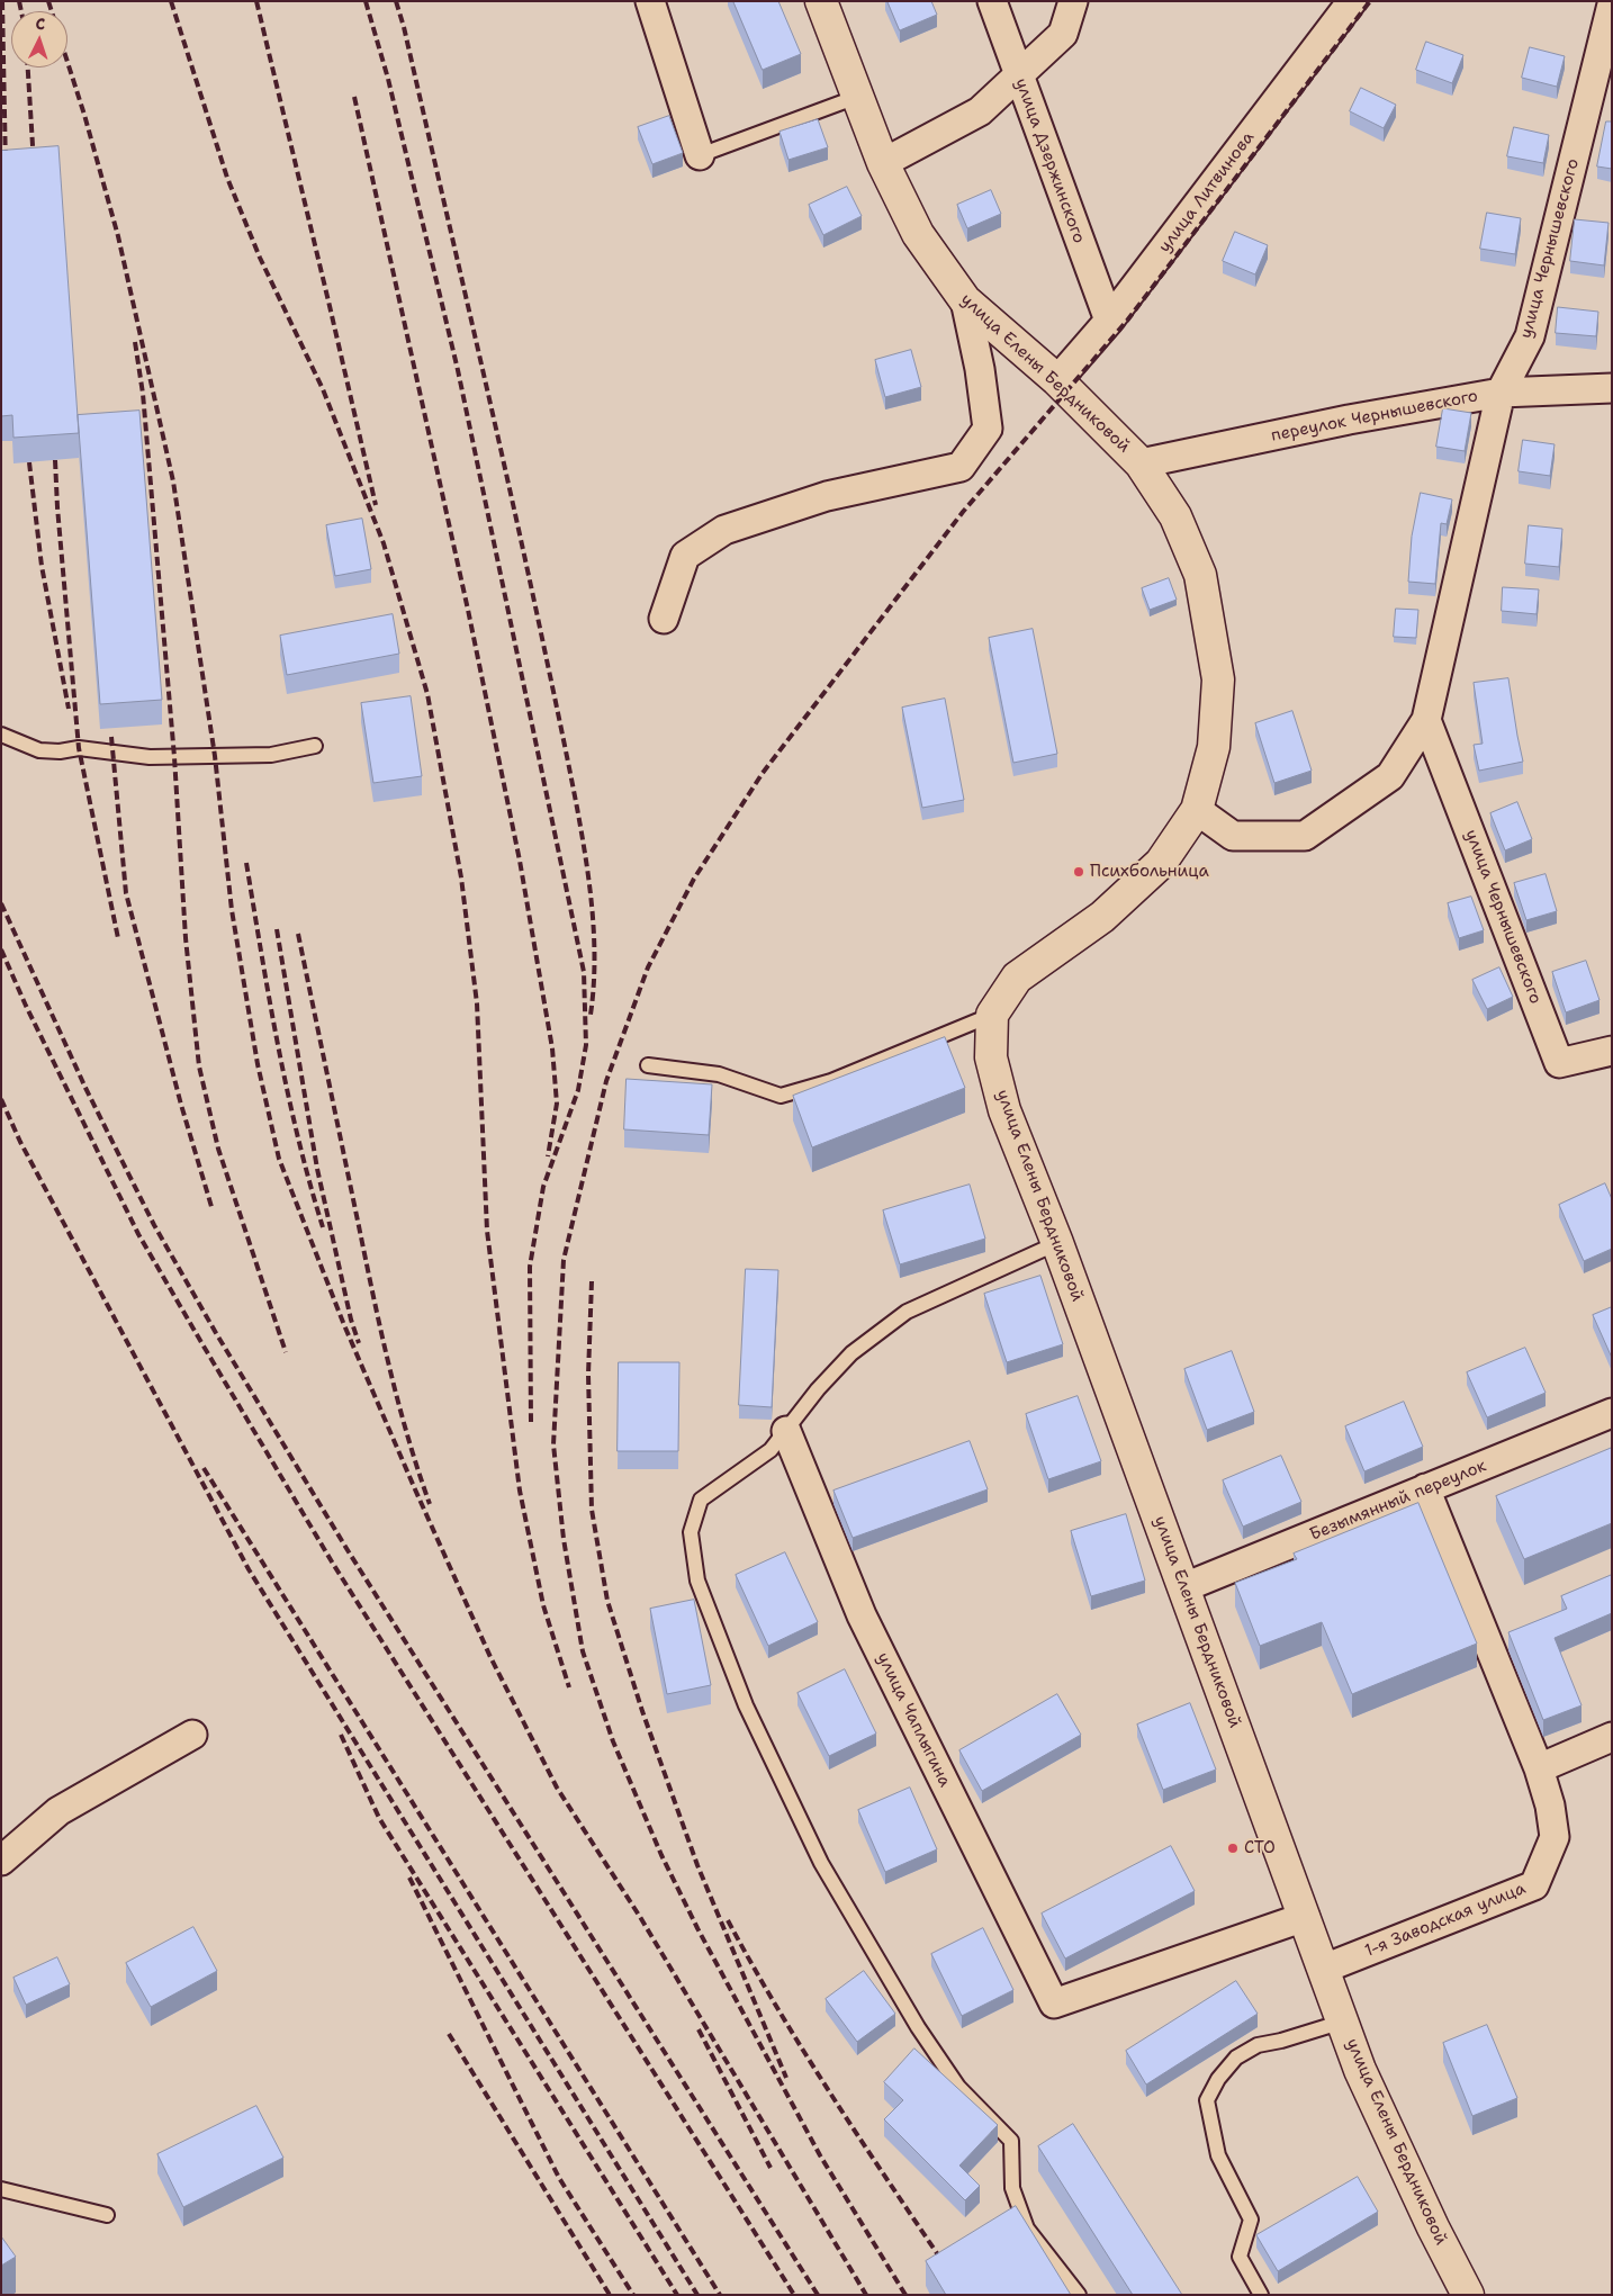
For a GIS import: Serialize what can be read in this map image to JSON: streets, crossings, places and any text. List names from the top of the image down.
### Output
{
  "streets": {
    "street": [
      "улица Дзержинского",
      "улица Литвинова",
      "улица Чернышевского",
      "улица Елены Бердниковой",
      "переулок Чернышевского",
      "Безымянный переулок",
      "улица Чаплыгина",
      "1-я Заводская улица"
    ]
  },
  "crossings": [
    ["улица Дзержинского", "улица Литвинова"],
    ["улица Литвинова", "улица Елены Бердниковой"],
    ["улица Чернышевского", "улица Елены Бердниковой"],
    ["улица Чернышевского", "переулок Чернышевского"],
    ["улица Елены Бердниковой", "переулок Чернышевского"],
    ["улица Елены Бердниковой", "Безымянный переулок"],
    ["улица Елены Бердниковой", "улица Чаплыгина"],
    ["улица Елены Бердниковой", "1-я Заводская улица"],
    ["Безымянный переулок", "1-я Заводская улица"]
  ],
  "places": ["Психбольница", "СТО"],
  "north": "top"
}
